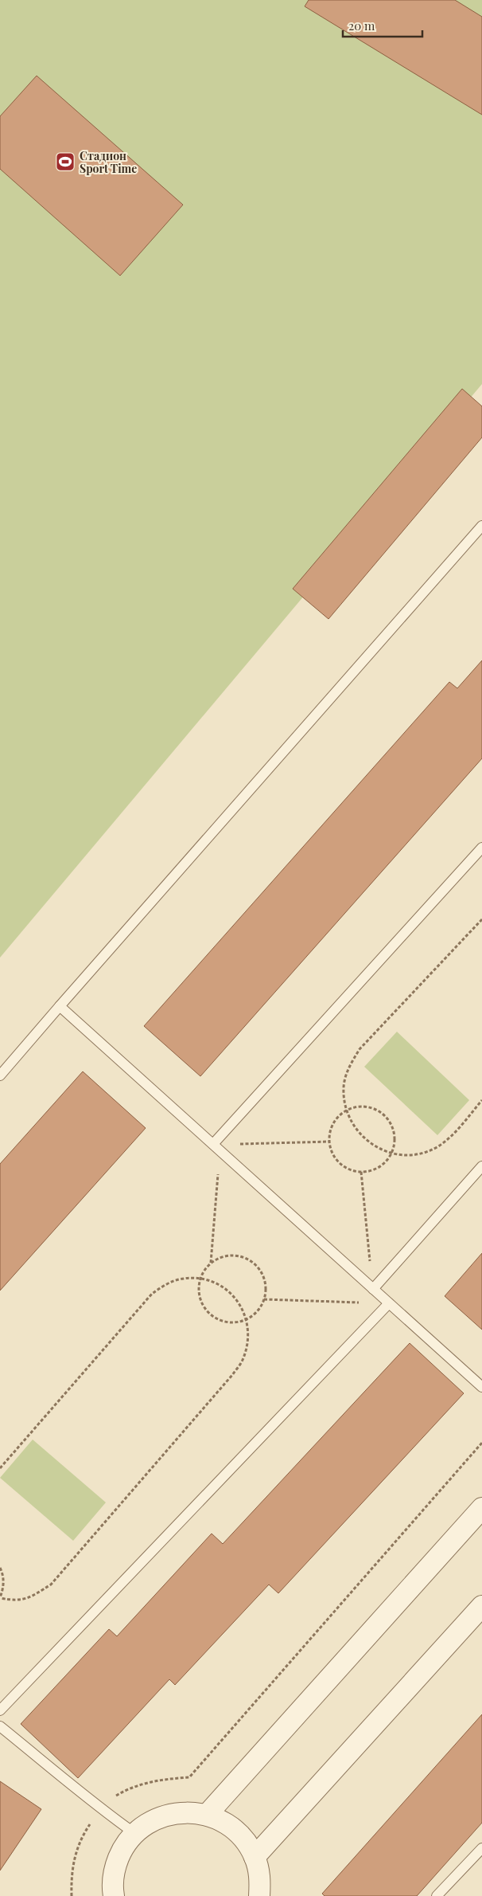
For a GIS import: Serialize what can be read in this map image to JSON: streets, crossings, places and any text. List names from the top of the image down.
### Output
{
  "places": {
    "sports": ["Стадион Sport Time"]
  },
  "scale_bar": "20 m"
}
